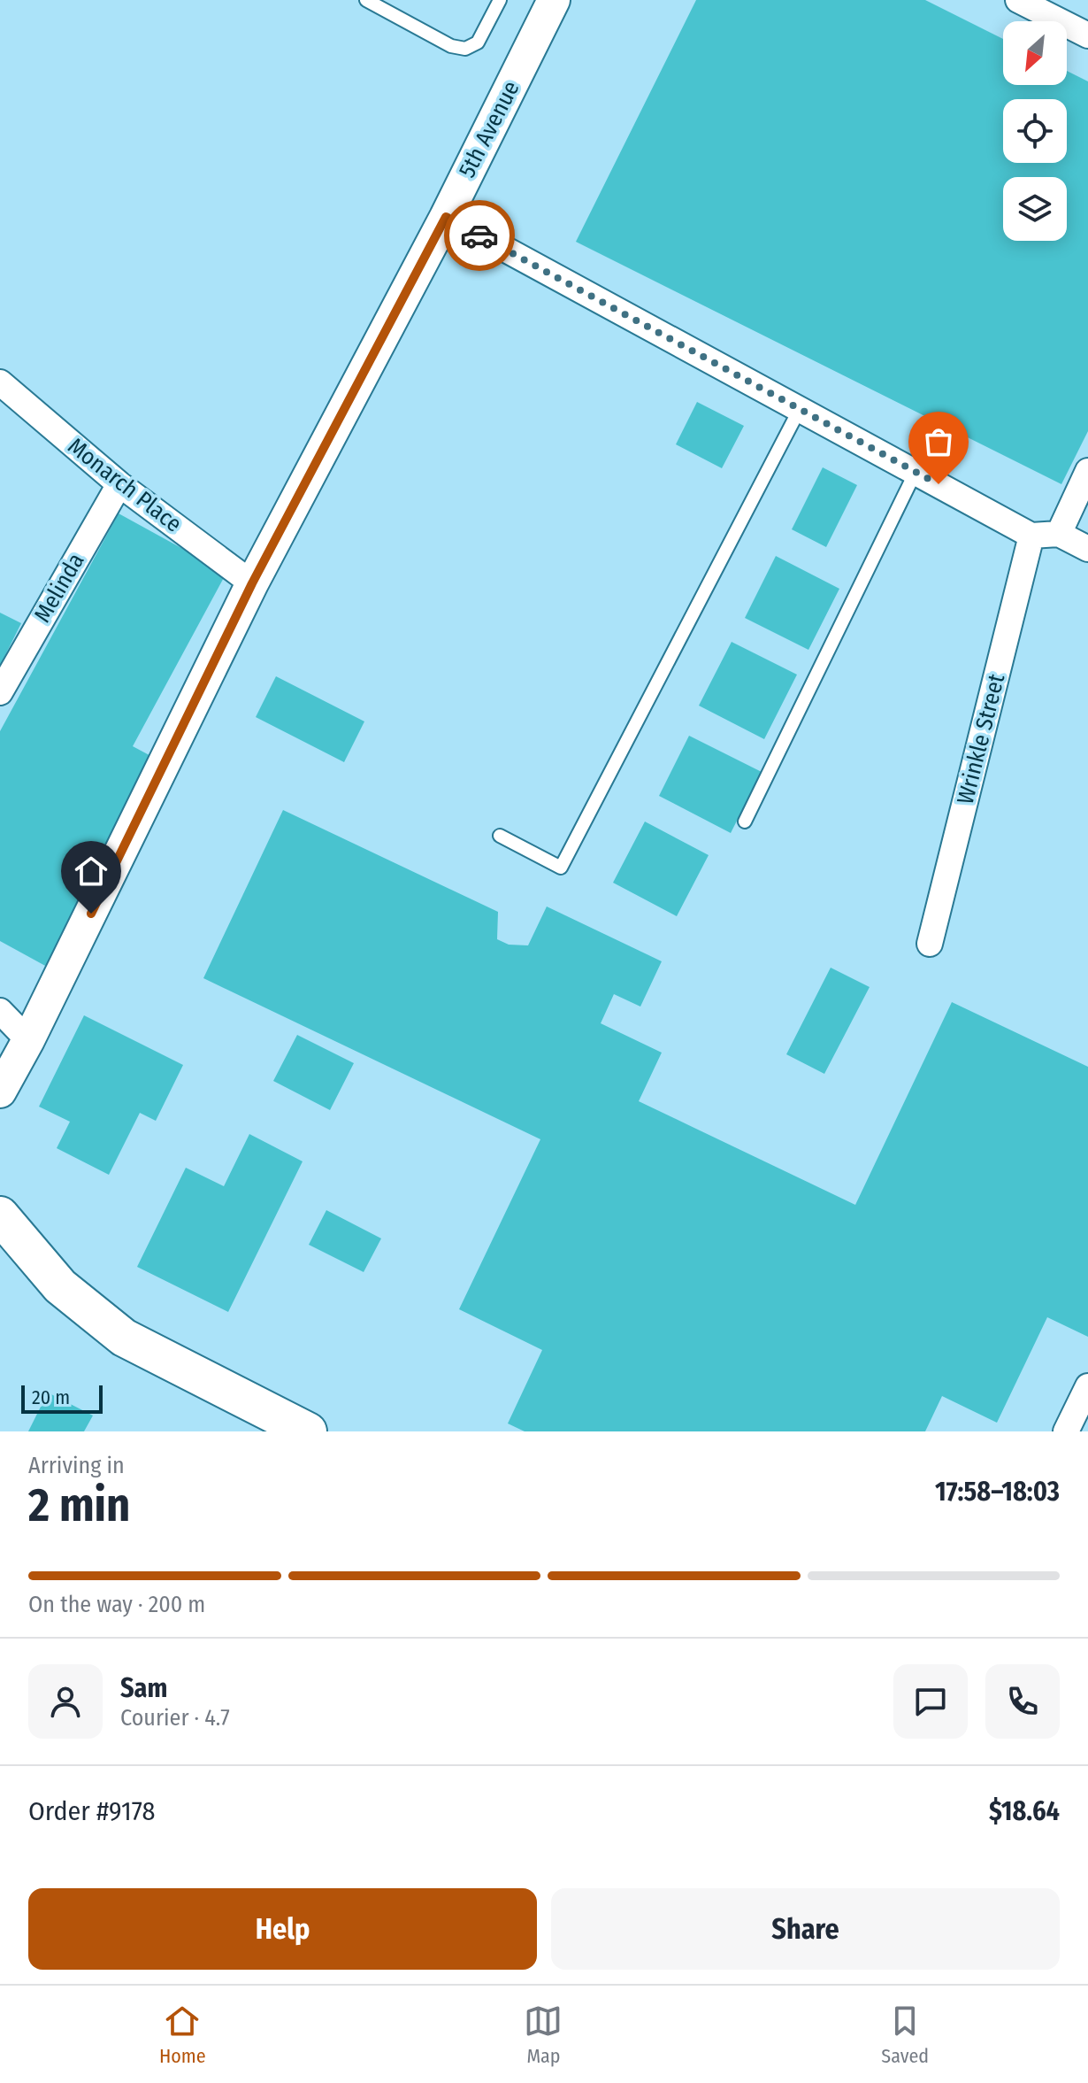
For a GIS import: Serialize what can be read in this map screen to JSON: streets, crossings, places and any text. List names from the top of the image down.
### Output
{
  "streets": {
    "street": [
      "5th Avenue",
      "Monarch Place",
      "Melinda",
      "Wrinkle Street"
    ]
  },
  "crossings": [
    ["5th Avenue", "Monarch Place"],
    ["Monarch Place", "Melinda"]
  ],
  "scale_bar": "20 m",
  "north": "bottom left",
  "page": {
    "scale": "20 m",
    "heading": ["2 min", "Arriving in", "17:58–18:03"],
    "panel": [
      "Sam",
      "Courier · 4.7",
      "Order #9178",
      "$18.64"
    ],
    "bar": "On the way · 200 m",
    "buttons": ["Help", "Share"],
    "tabs": ["Home", "Map", "Saved"]
  }
}
